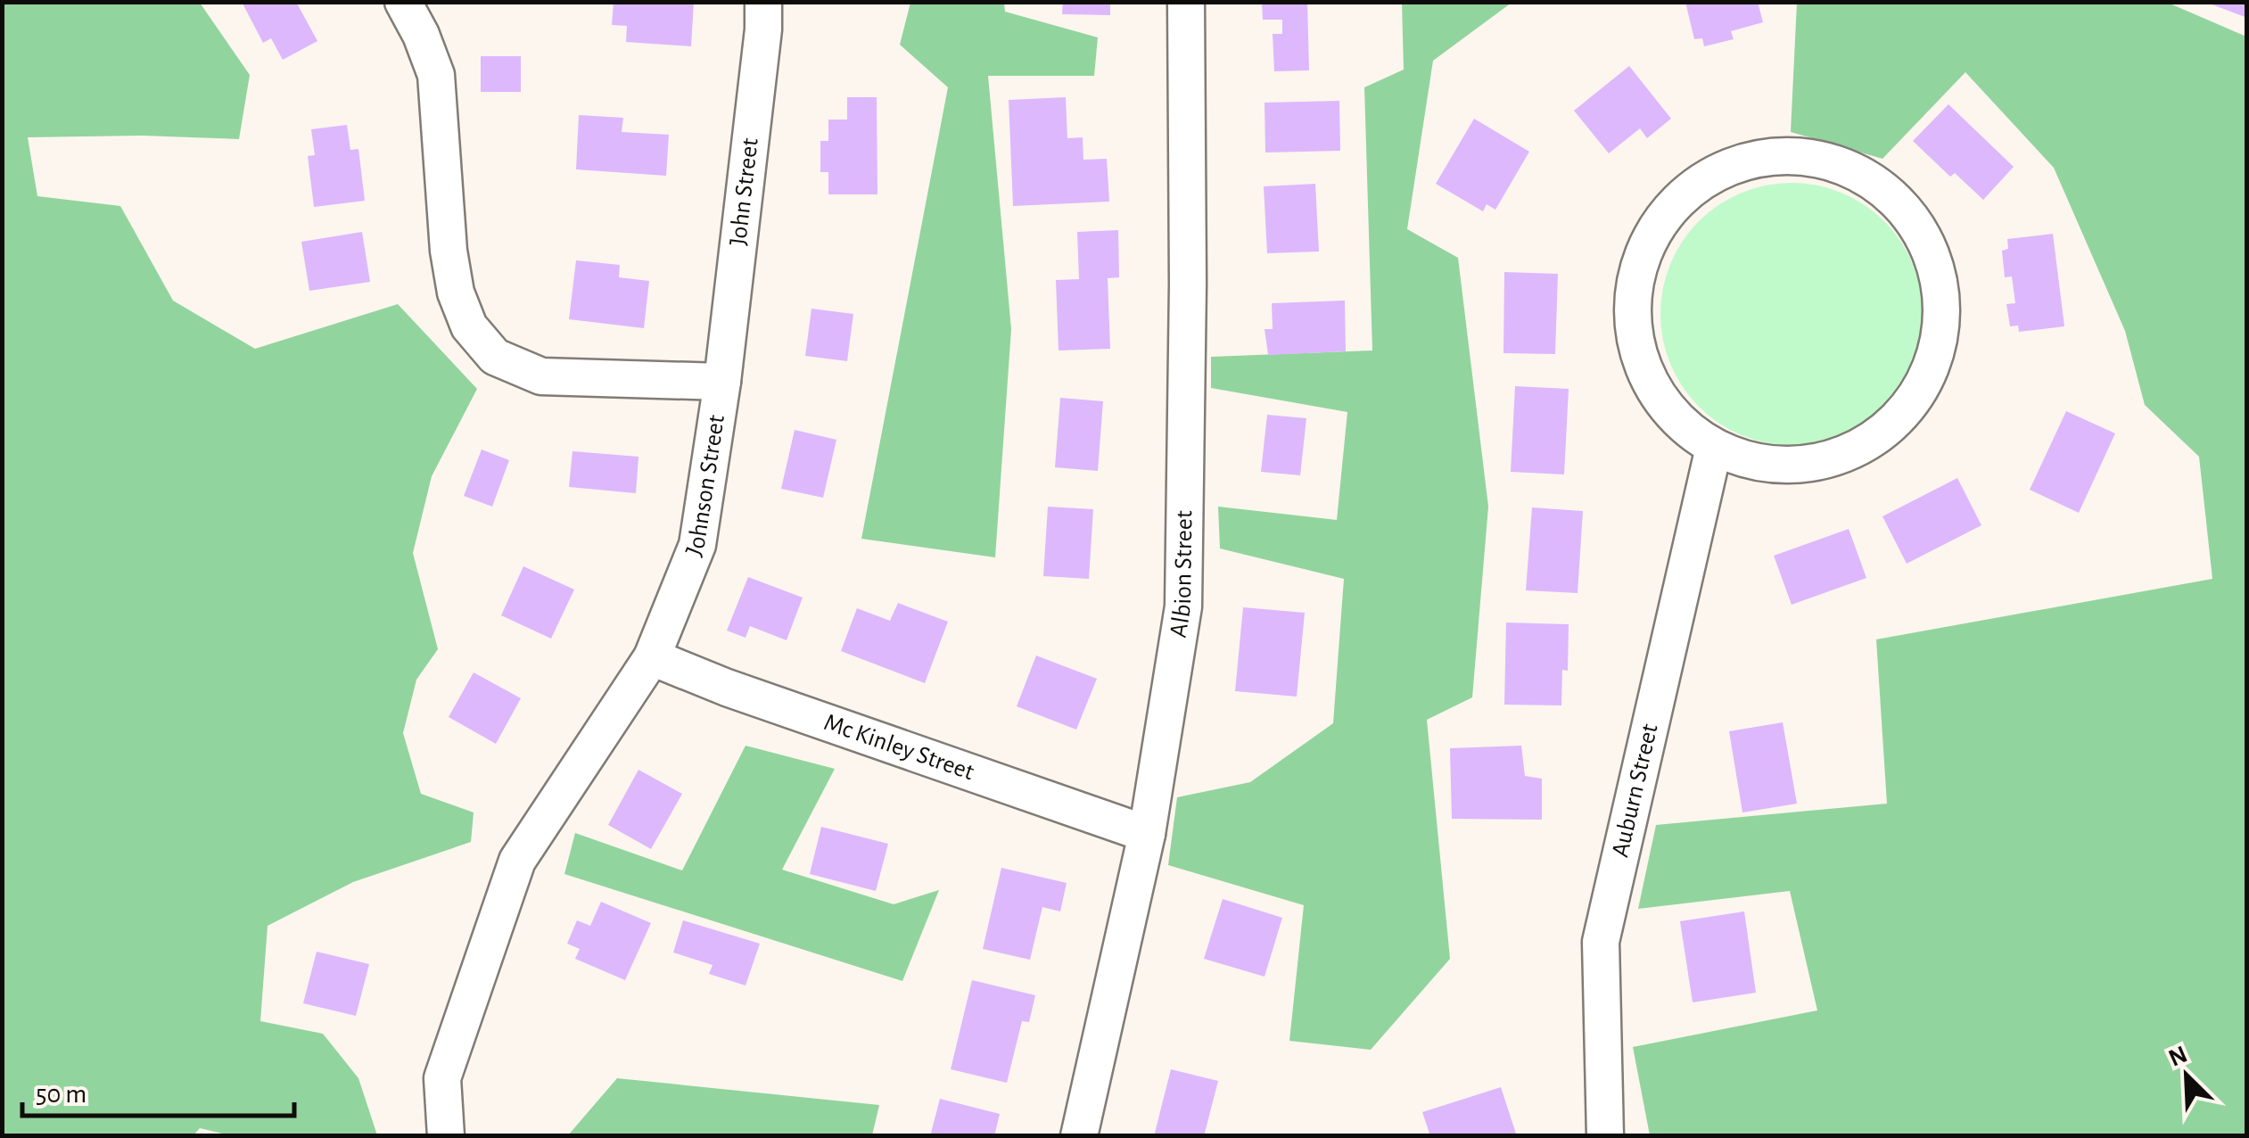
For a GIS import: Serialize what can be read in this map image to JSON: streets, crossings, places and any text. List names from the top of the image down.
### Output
{
  "streets": {
    "street": [
      "John Street",
      "Johnson Street",
      "Albion Street",
      "Mc Kinley Street",
      "Auburn Street"
    ]
  },
  "crossings": [
    ["John Street", "Johnson Street"],
    ["Johnson Street", "Mc Kinley Street"],
    ["Albion Street", "Mc Kinley Street"]
  ],
  "scale_bar": "50 m",
  "north": "top left"
}
